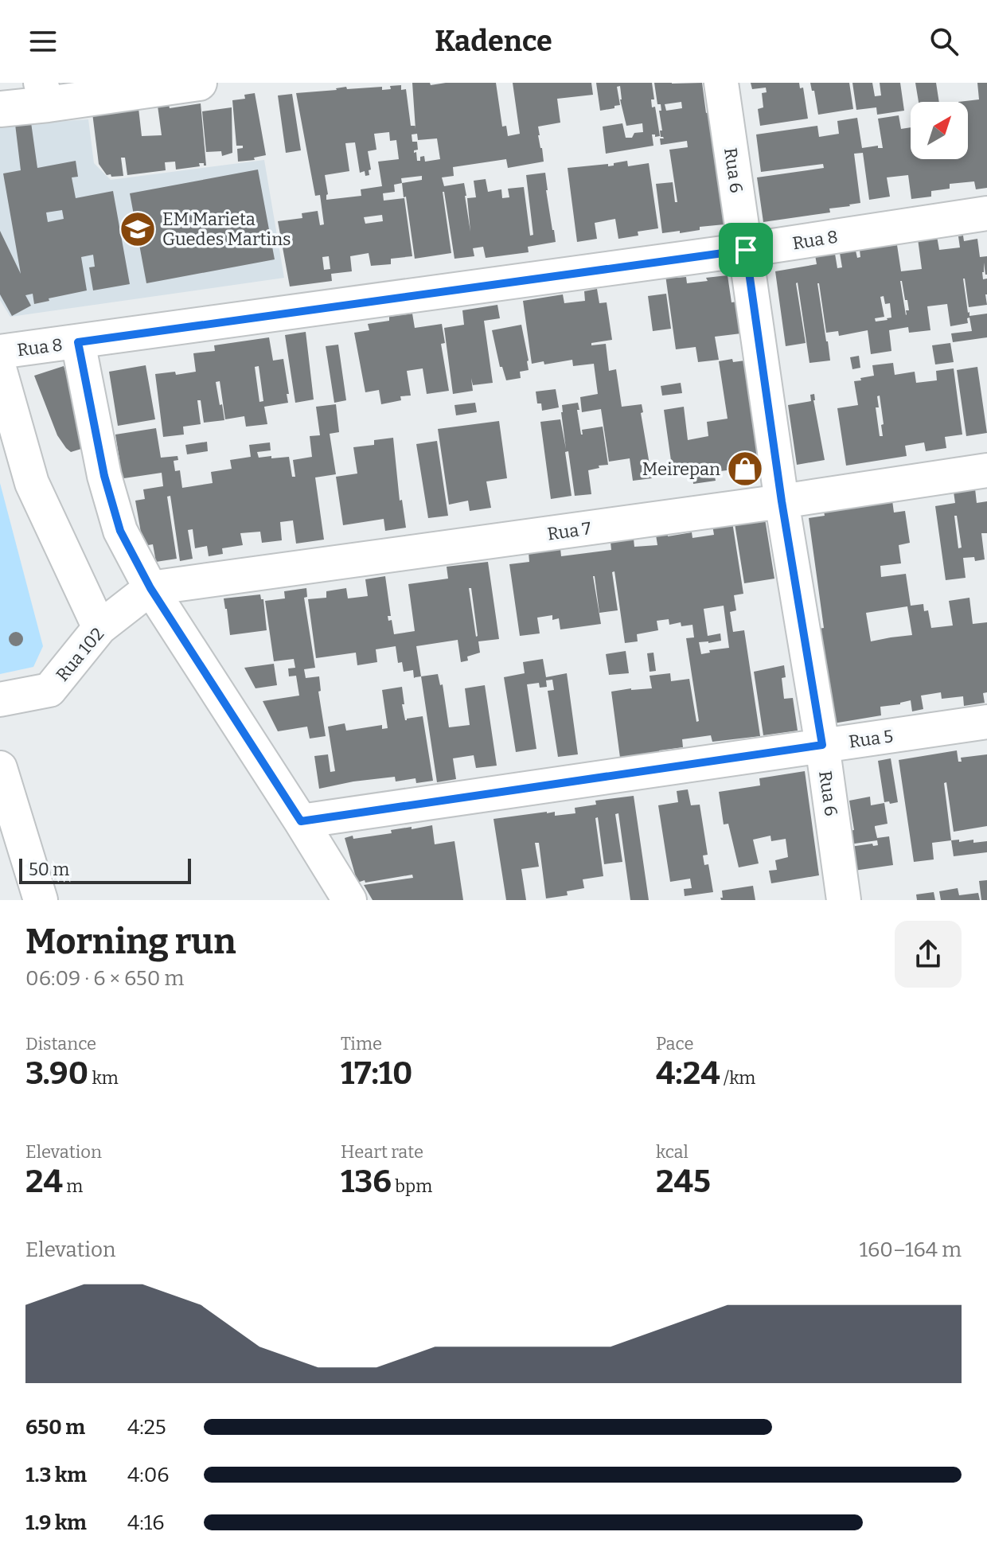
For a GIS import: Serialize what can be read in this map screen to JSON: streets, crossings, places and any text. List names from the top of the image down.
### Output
{
  "streets": {
    "street": [
      "Rua 6",
      "Rua 8",
      "Rua 7",
      "Rua 102",
      "Rua 5"
    ]
  },
  "crossings": [
    ["Rua 6", "Rua 8"],
    ["Rua 6", "Rua 7"],
    ["Rua 6", "Rua 5"],
    ["Rua 7", "Rua 102"]
  ],
  "places": {
    "school or university": ["EM Marieta Guedes Martins"],
    "shop": ["Meirepan"]
  },
  "scale_bar": "50 m",
  "north": "top right",
  "page": {
    "header": "Kadence",
    "scale": "50 m",
    "heading": ["Morning run", "06:09 · 6 × 650 m"],
    "stats": [
      ["Distance", "3.90 km"],
      ["Time", "17:10"],
      ["Pace", "4:24 /km"],
      ["Elevation", "24 m"],
      ["Heart rate", "136 bpm"],
      ["kcal", "245"]
    ],
    "chart": ["Elevation", "160–164 m"],
    "list": [
      {
        "name": "650 m",
        "note": "4:25"
      },
      {
        "name": "1.3 km",
        "note": "4:06"
      },
      {
        "name": "1.9 km",
        "note": "4:16"
      }
    ]
  }
}
